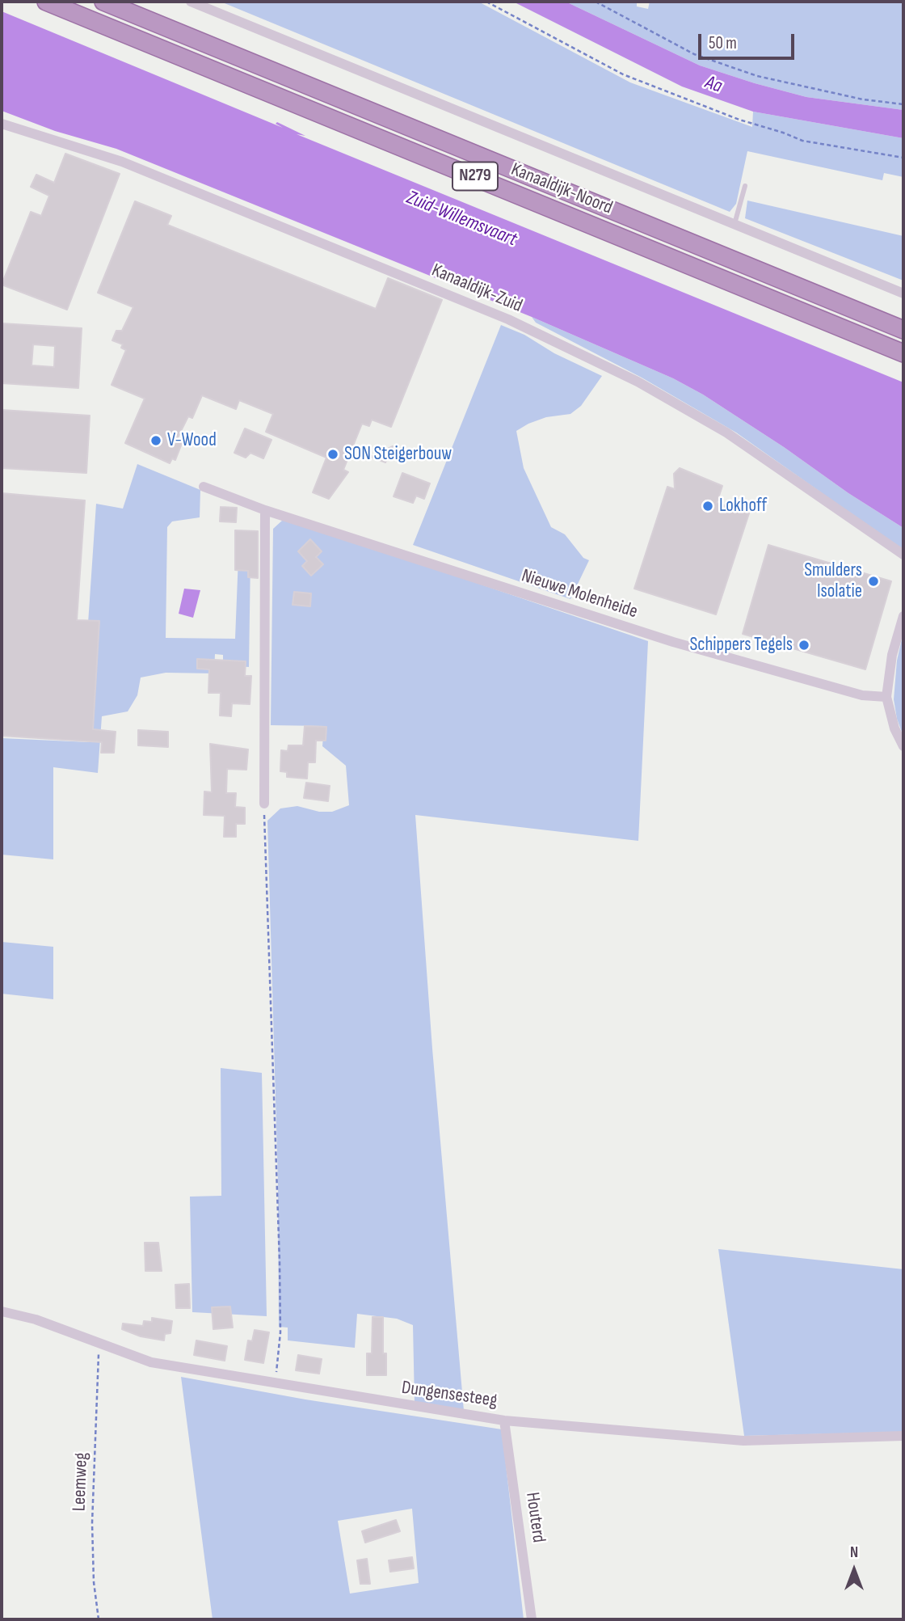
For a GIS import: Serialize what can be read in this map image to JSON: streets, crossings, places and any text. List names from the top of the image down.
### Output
{
  "streets": {
    "highway": ["N279", "Kanaaldijk-Noord"],
    "street": [
      "Kanaaldijk-Zuid",
      "Nieuwe Molenheide",
      "Dungensesteeg",
      "Houterd"
    ],
    "path": ["Leemweg"]
  },
  "crossings": [
    ["Dungensesteeg", "Leemweg"],
    ["Dungensesteeg", "Houterd"]
  ],
  "water": ["Aa", "Zuid-Willemsvaart"],
  "places": [
    "V-Wood",
    "SON Steigerbouw",
    "Lokhoff",
    "Smulders Isolatie",
    "Schippers Tegels"
  ],
  "scale_bar": "50 m",
  "north": "top"
}
